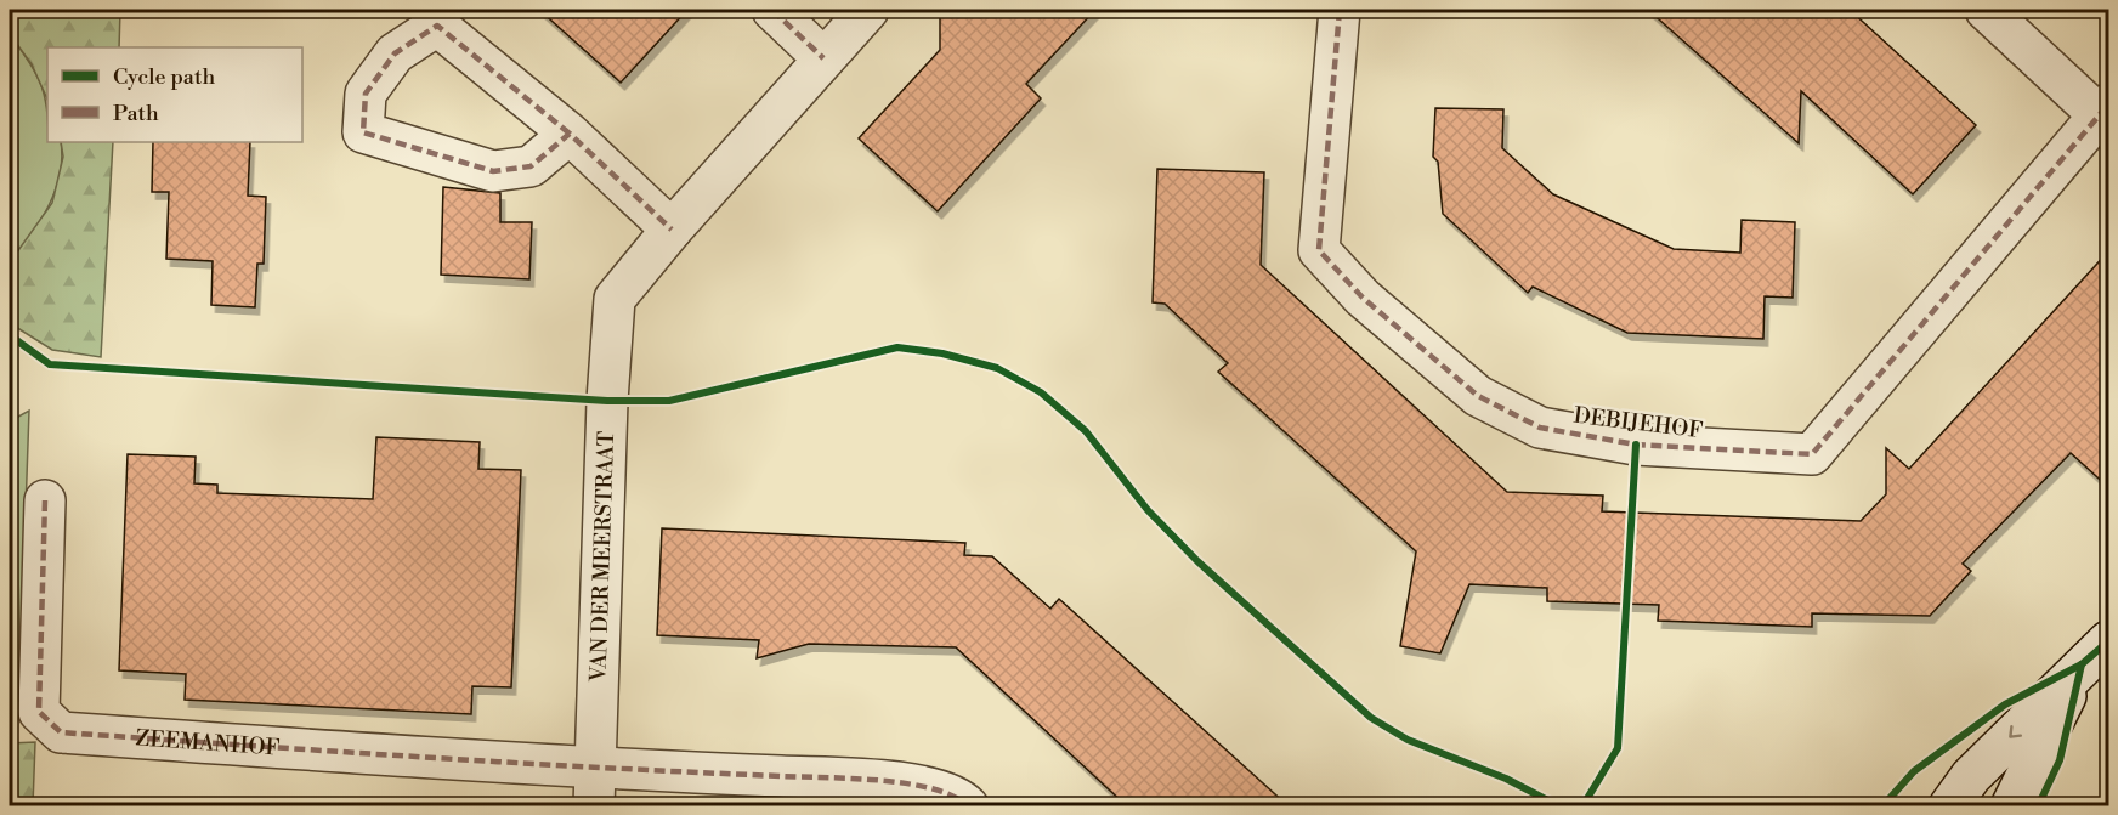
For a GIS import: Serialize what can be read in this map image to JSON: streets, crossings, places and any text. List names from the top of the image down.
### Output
{
  "streets": {
    "street": ["DEBIJEHOF", "VAN DER MEERSTRAAT", "ZEEMANHOF"]
  },
  "crossings": [
    ["VAN DER MEERSTRAAT", "ZEEMANHOF"]
  ],
  "legend": ["Cycle path", "Path"]
}
